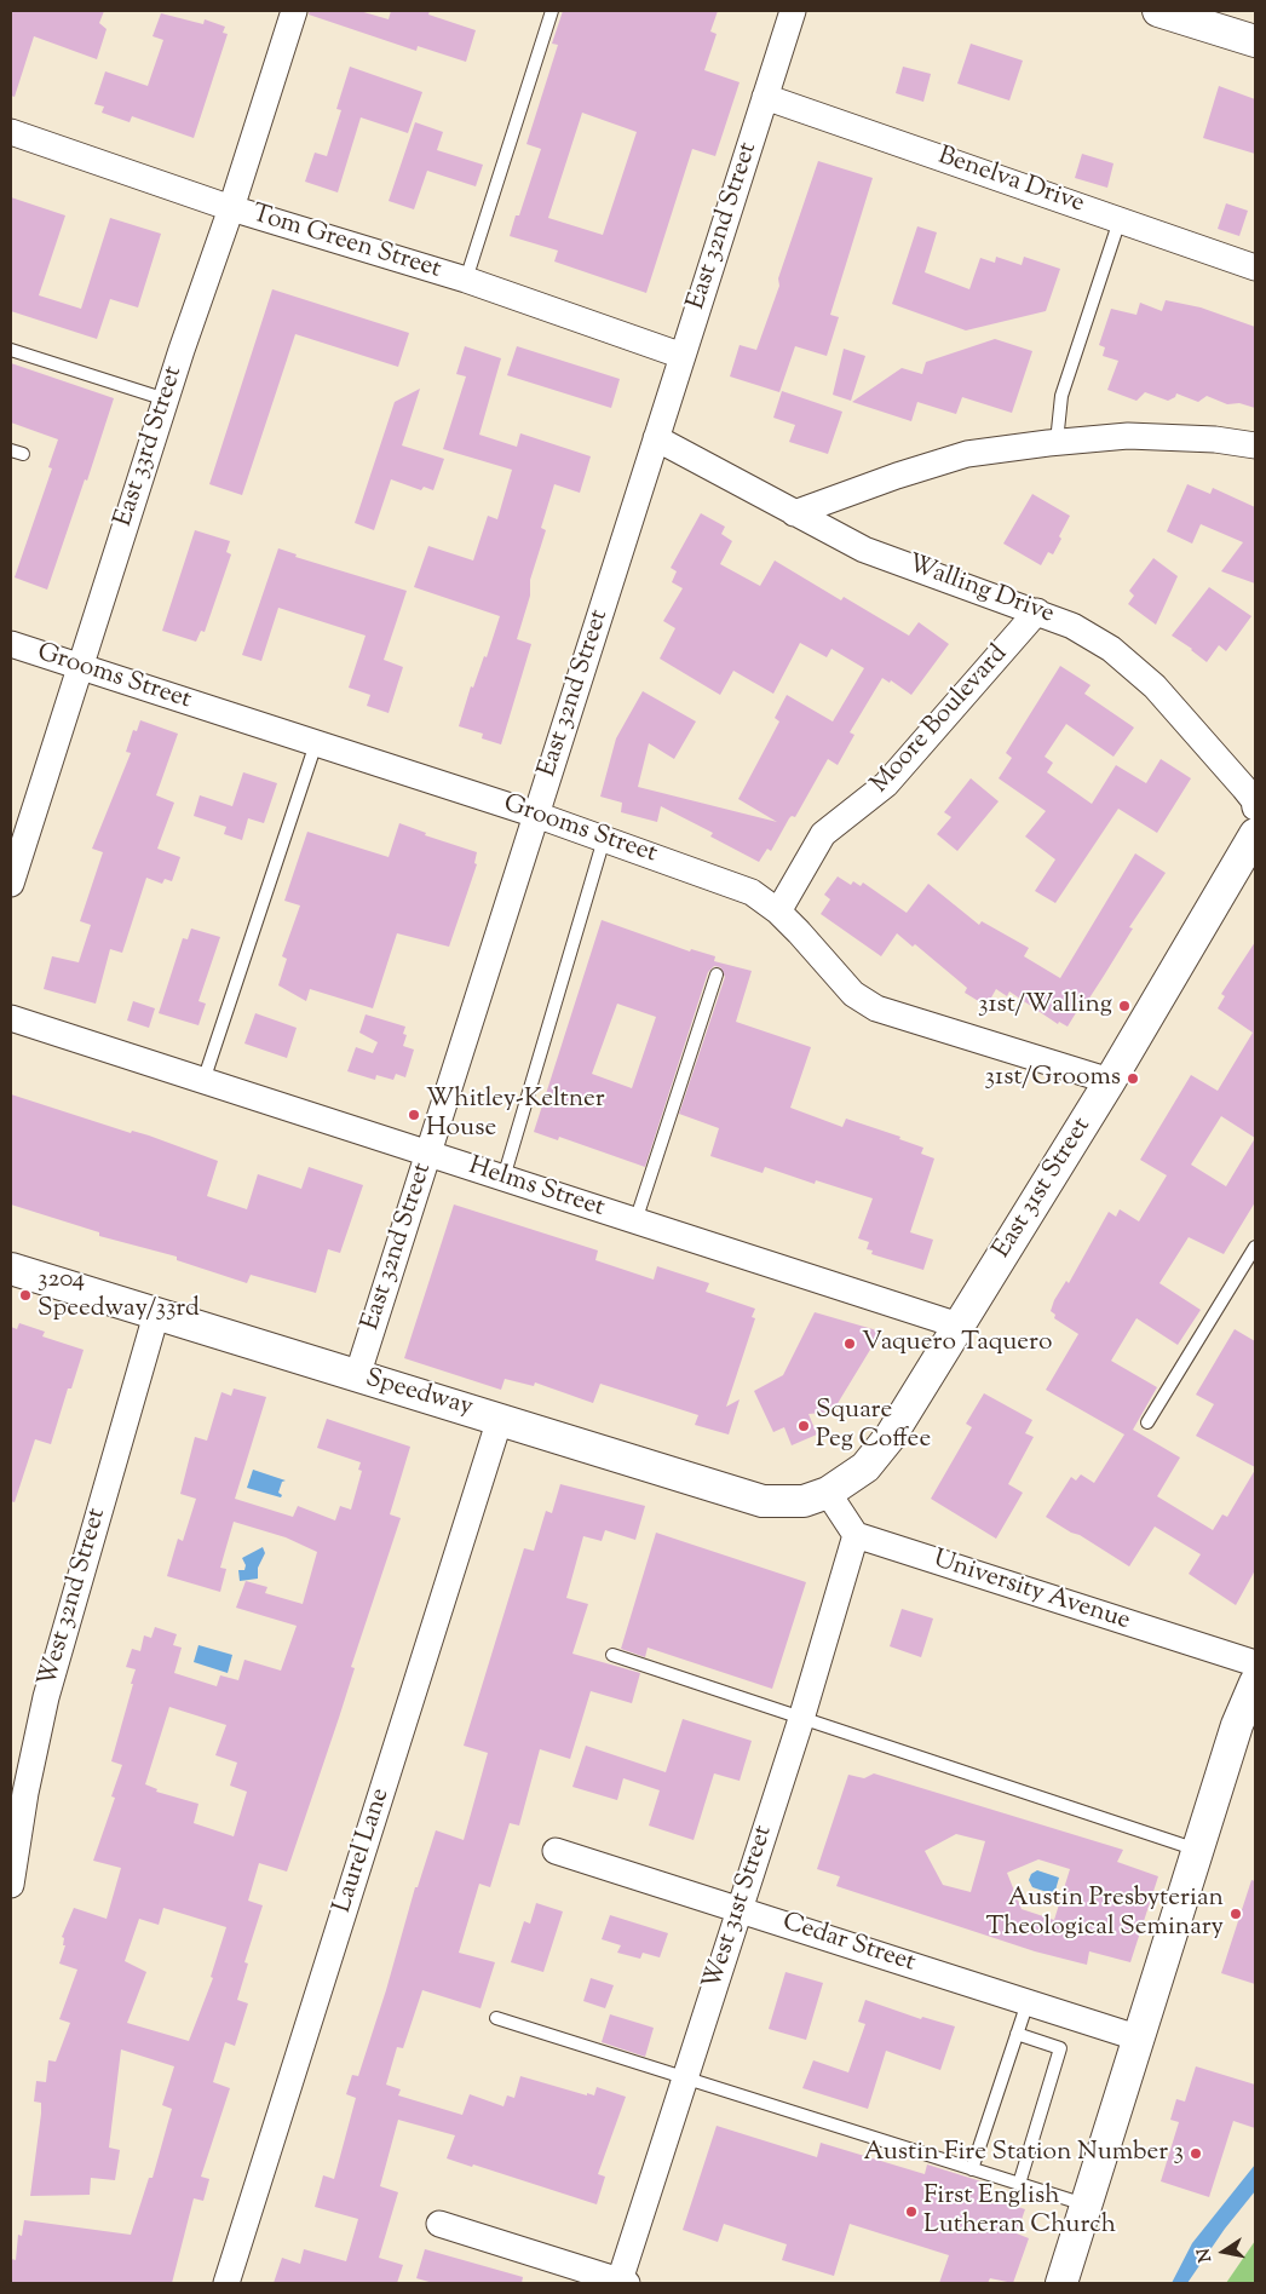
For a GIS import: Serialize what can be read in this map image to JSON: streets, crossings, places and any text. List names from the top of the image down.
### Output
{
  "streets": {
    "street": [
      "Benelva Drive",
      "East 32nd Street",
      "Tom Green Street",
      "East 33rd Street",
      "Walling Drive",
      "Grooms Street",
      "Moore Boulevard",
      "Helms Street",
      "East 31st Street",
      "Speedway",
      "University Avenue",
      "West 32nd Street",
      "Laurel Lane",
      "West 31st Street",
      "Cedar Street"
    ]
  },
  "crossings": [
    ["Benelva Drive", "East 32nd Street"],
    ["East 32nd Street", "Tom Green Street"],
    ["East 32nd Street", "Walling Drive"],
    ["East 32nd Street", "Grooms Street"],
    ["East 32nd Street", "Helms Street"],
    ["East 32nd Street", "Speedway"],
    ["Tom Green Street", "East 33rd Street"],
    ["East 33rd Street", "Grooms Street"],
    ["Walling Drive", "Moore Boulevard"],
    ["Grooms Street", "Moore Boulevard"],
    ["Grooms Street", "East 31st Street"],
    ["Helms Street", "East 31st Street"],
    ["East 31st Street", "Speedway"],
    ["Speedway", "West 32nd Street"],
    ["Speedway", "Laurel Lane"],
    ["University Avenue", "West 31st Street"],
    ["West 31st Street", "Cedar Street"]
  ],
  "places": [
    "31st/Walling",
    "31st/Grooms",
    "Whitley-Keltner House",
    "3204 Speedway/33rd",
    "Vaquero Taquero",
    "Square Peg Coffee",
    "Austin Presbyterian Theological Seminary",
    "Austin Fire Station Number 3",
    "First English Lutheran Church"
  ],
  "north": "left"
}
